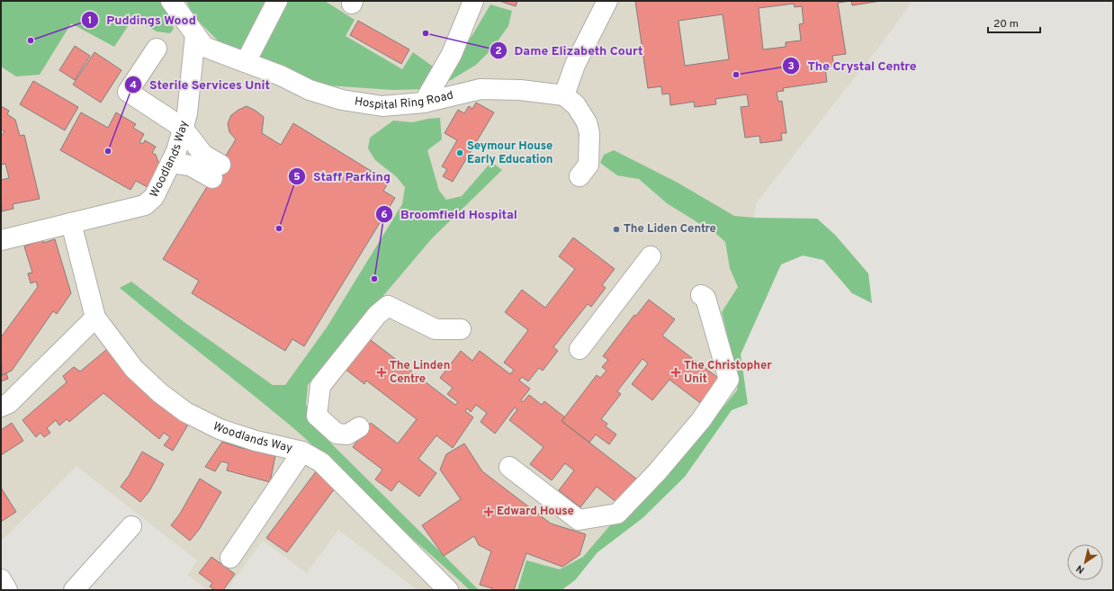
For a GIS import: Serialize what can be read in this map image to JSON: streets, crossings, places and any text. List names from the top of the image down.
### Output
{
  "streets": {
    "street": ["Hospital Ring Road", "Woodlands Way"]
  },
  "crossings": [
    ["Hospital Ring Road", "Woodlands Way"]
  ],
  "places": {
    "other": [
      "Dame Elizabeth Court",
      "Puddings Wood",
      "The Crystal Centre",
      "Sterile Services Unit",
      "Seymour House Early Education",
      "Staff Parking",
      "The Liden Centre",
      "Broomfield Hospital"
    ],
    "health": ["The Linden Centre", "The Christopher Unit", "Edward House"]
  },
  "scale_bar": "20 m",
  "north": "bottom left"
}
